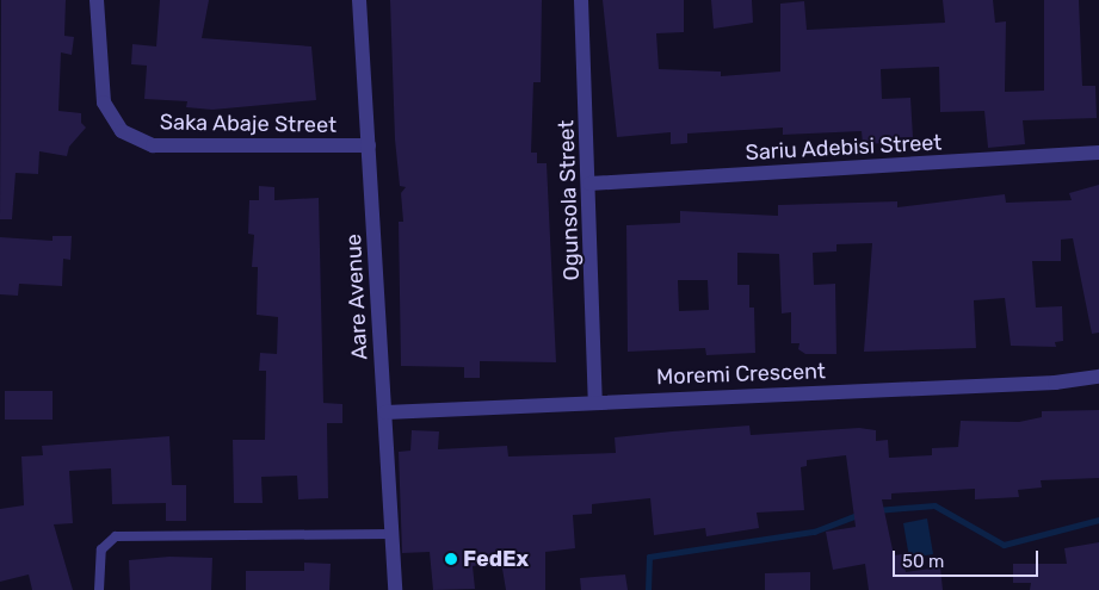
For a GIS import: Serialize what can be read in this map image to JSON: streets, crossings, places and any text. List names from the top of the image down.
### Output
{
  "streets": {
    "street": [
      "Saka Abaje Street",
      "Sariu Adebisi Street",
      "Ogunsola Street",
      "Aare Avenue",
      "Moremi Crescent"
    ]
  },
  "crossings": [
    ["Saka Abaje Street", "Aare Avenue"],
    ["Sariu Adebisi Street", "Ogunsola Street"],
    ["Ogunsola Street", "Moremi Crescent"],
    ["Aare Avenue", "Moremi Crescent"]
  ],
  "places": ["FedEx"],
  "scale_bar": "50 m"
}
